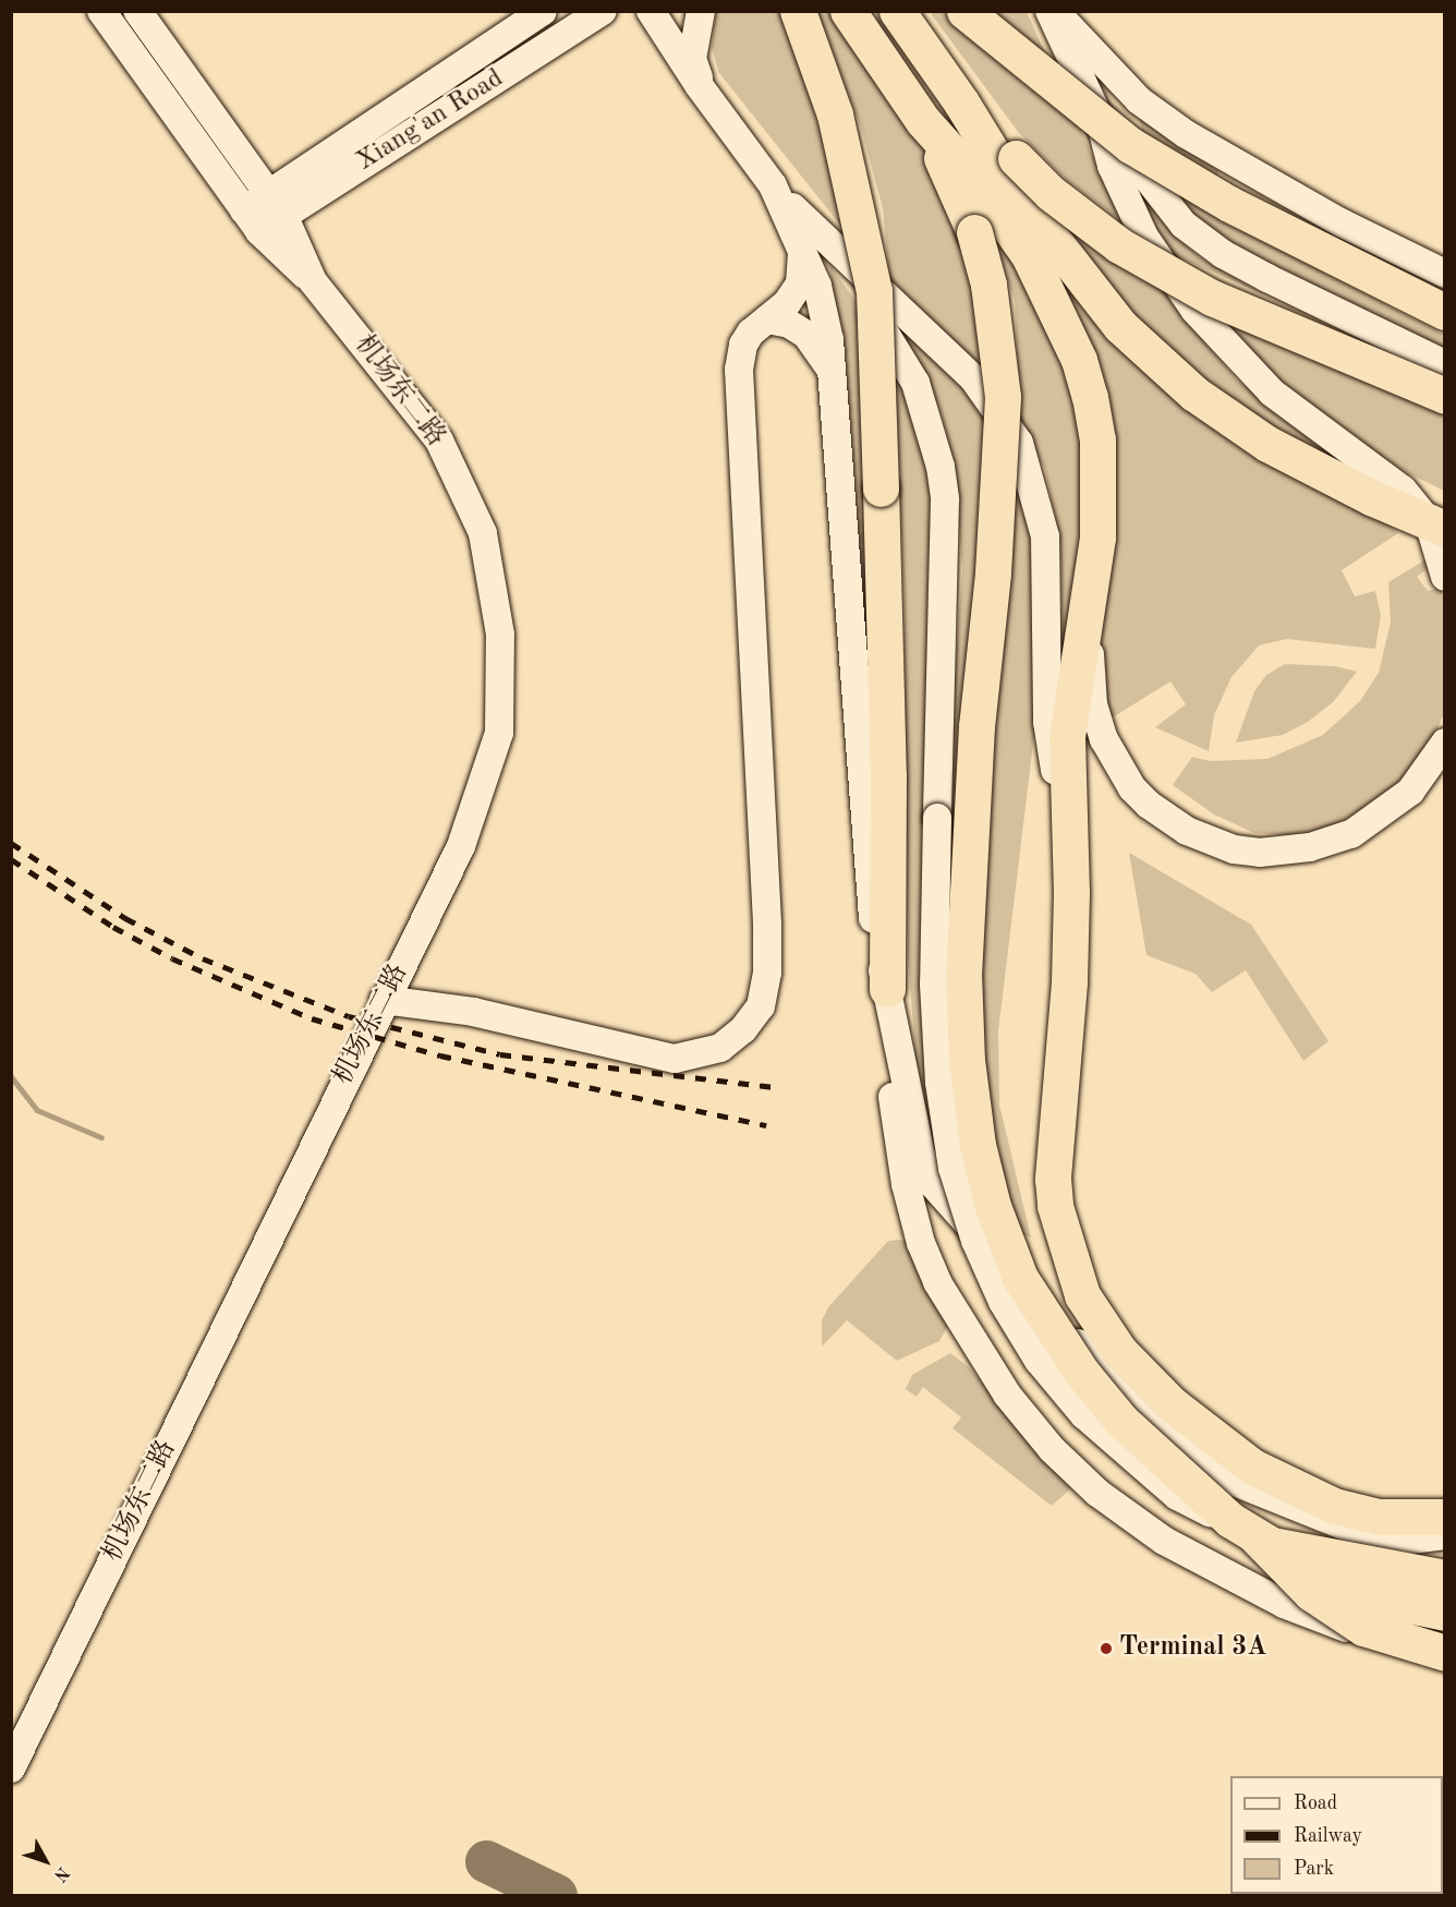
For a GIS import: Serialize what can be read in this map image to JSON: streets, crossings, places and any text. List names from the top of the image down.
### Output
{
  "streets": {
    "main road": ["Xiang'an Road", "机场东二路"]
  },
  "places": ["Terminal 3A"],
  "legend": ["Road", "Railway", "Park"],
  "north": "bottom right"
}
